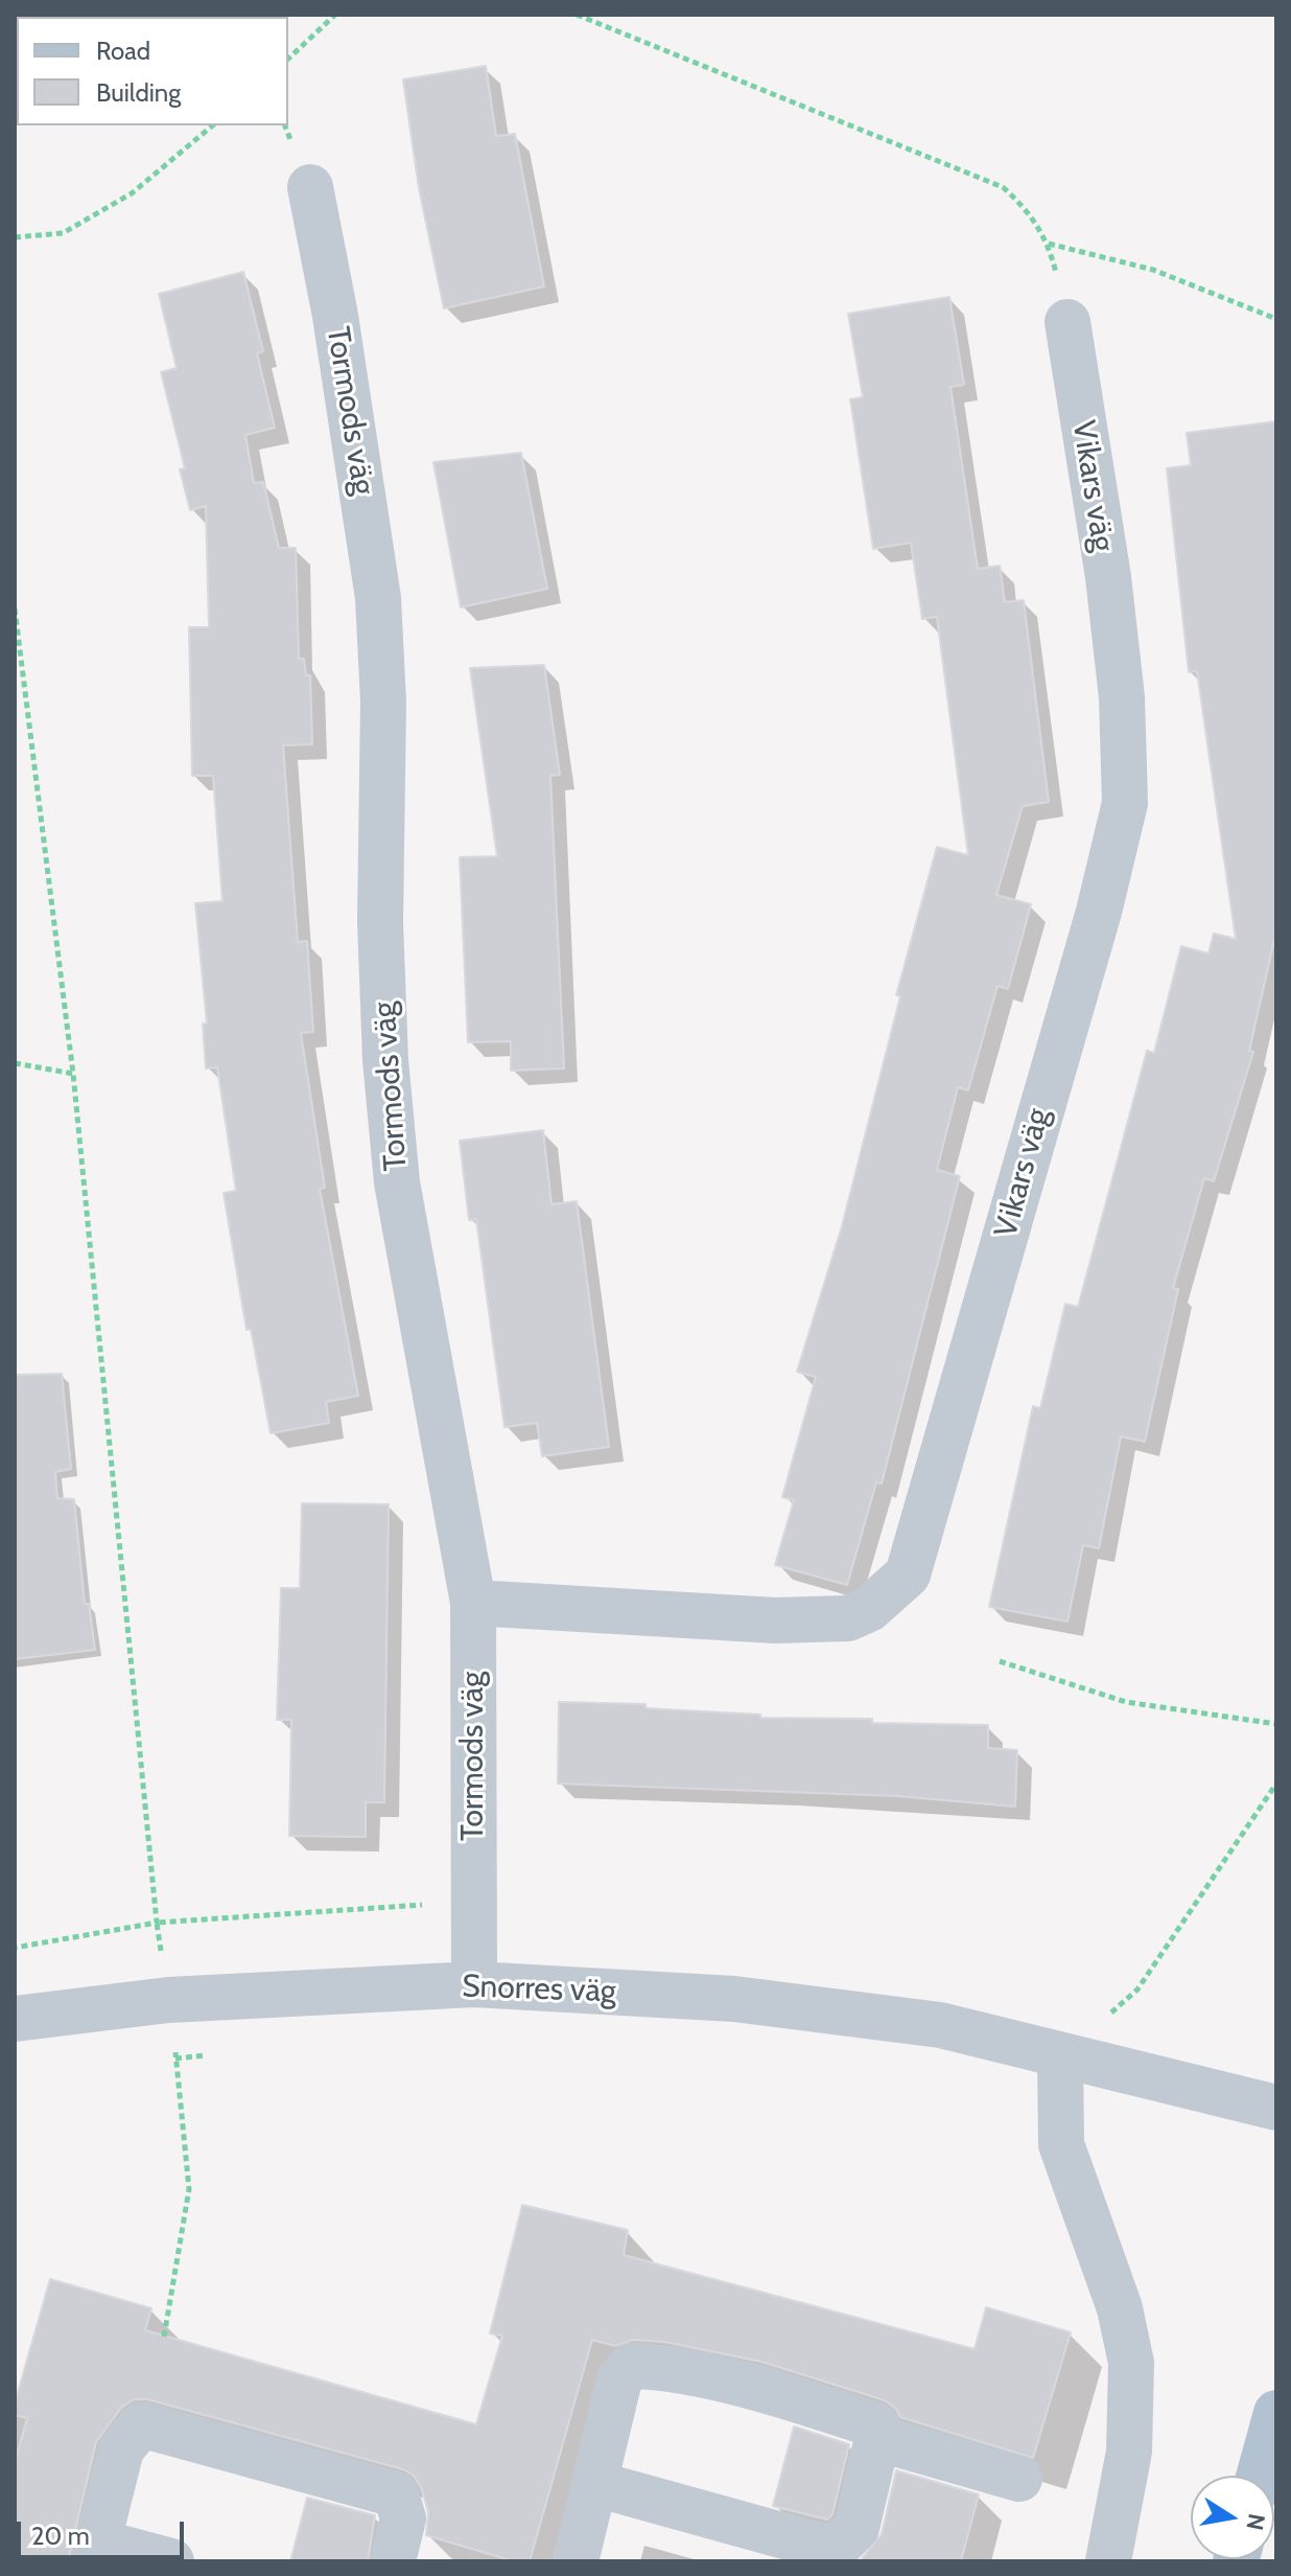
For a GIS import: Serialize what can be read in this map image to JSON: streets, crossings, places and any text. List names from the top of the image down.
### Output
{
  "streets": {
    "street": ["Tormods väg", "Vikars väg", "Snorres väg"]
  },
  "crossings": [
    ["Tormods väg", "Vikars väg"],
    ["Tormods väg", "Snorres väg"]
  ],
  "legend": ["Road", "Building"],
  "scale_bar": "20 m",
  "north": "right"
}
